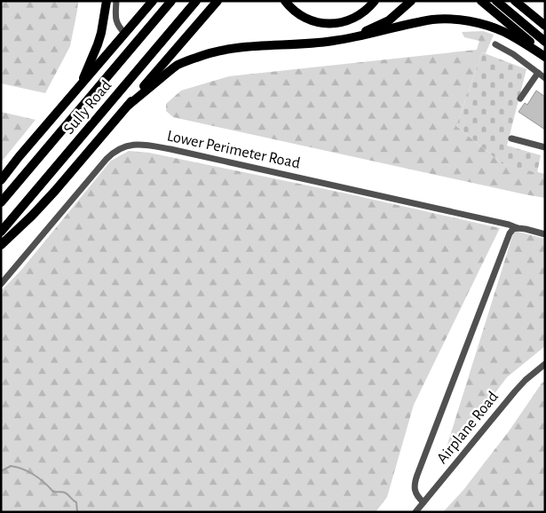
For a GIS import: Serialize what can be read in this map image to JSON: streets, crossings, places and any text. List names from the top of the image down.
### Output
{
  "streets": {
    "highway": ["Sully Road"],
    "street": ["Lower Perimeter Road", "Airplane Road"]
  }
}
